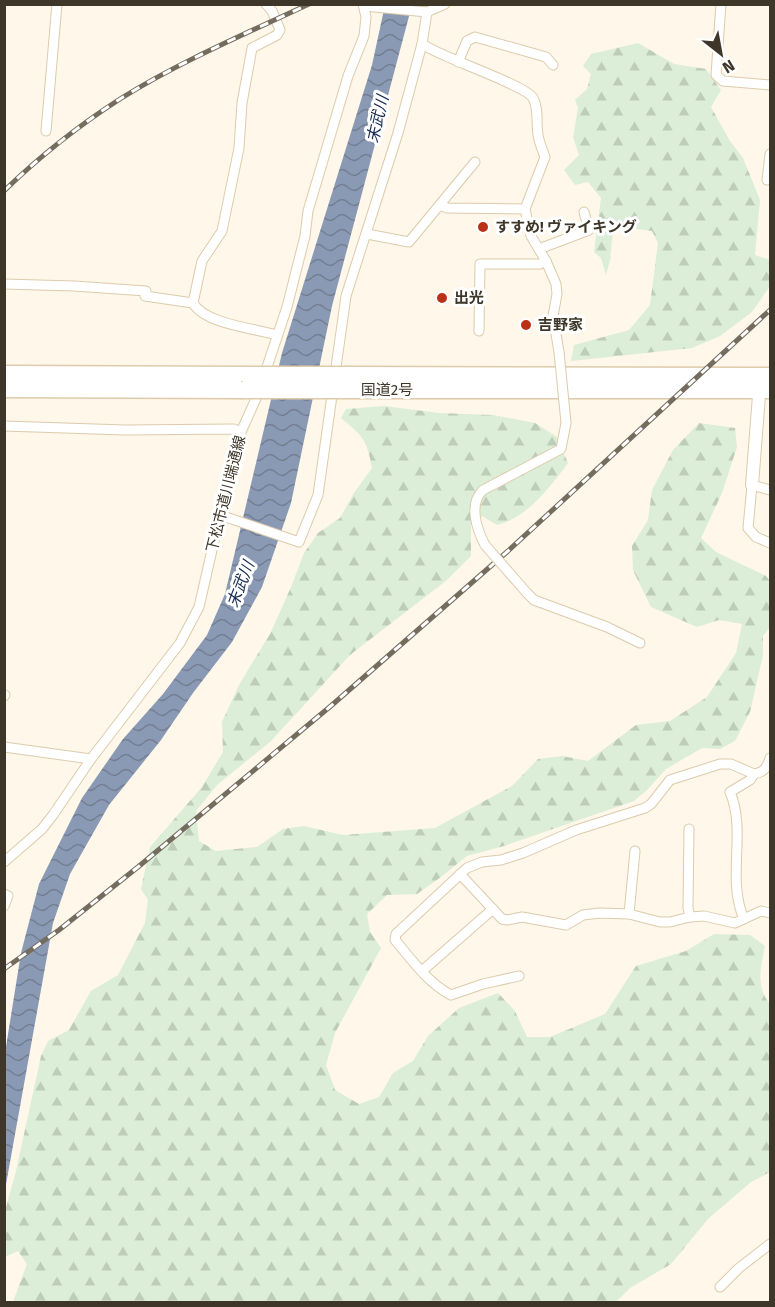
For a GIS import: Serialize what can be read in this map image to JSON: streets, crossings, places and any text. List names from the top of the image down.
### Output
{
  "streets": {
    "highway": ["国道2号"],
    "street": ["下松市道川端通線"]
  },
  "water": ["末武川"],
  "places": ["すすめ! ヴァイキング", "出光", "吉野家"],
  "north": "bottom right"
}
